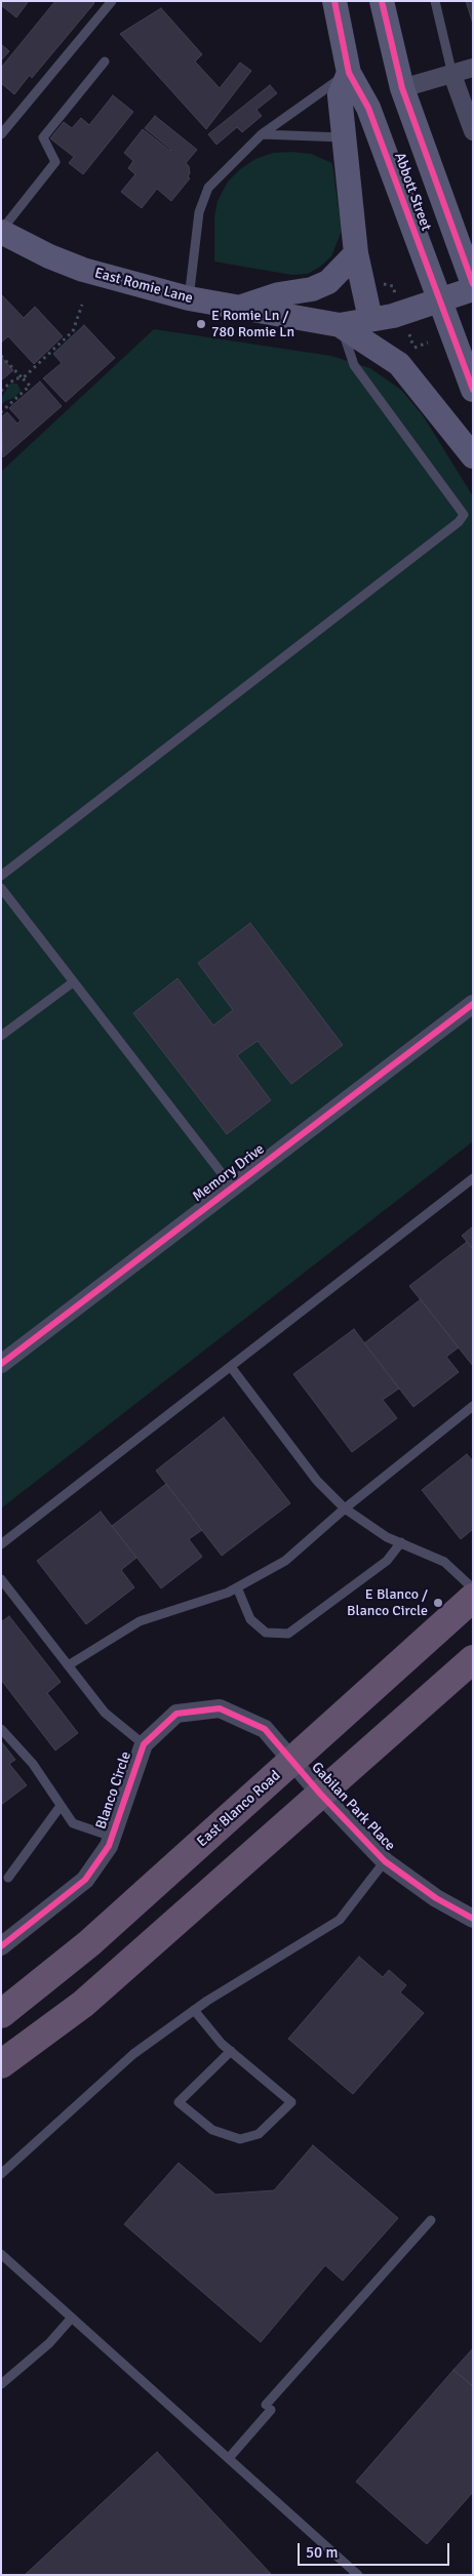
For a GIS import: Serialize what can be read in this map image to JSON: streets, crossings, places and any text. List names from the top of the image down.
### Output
{
  "streets": {
    "highway": ["East Blanco Road"],
    "main road": ["Abbott Street", "East Romie Lane"],
    "street": ["Memory Drive", "Blanco Circle", "Gabilan Park Place"]
  },
  "crossings": [
    ["Abbott Street", "East Romie Lane"],
    ["Blanco Circle", "Gabilan Park Place"],
    ["Blanco Circle", "East Blanco Road"],
    ["Gabilan Park Place", "East Blanco Road"]
  ],
  "places": ["E Romie Ln / 780 Romie Ln", "E Blanco / Blanco Circle"],
  "scale_bar": "50 m"
}
